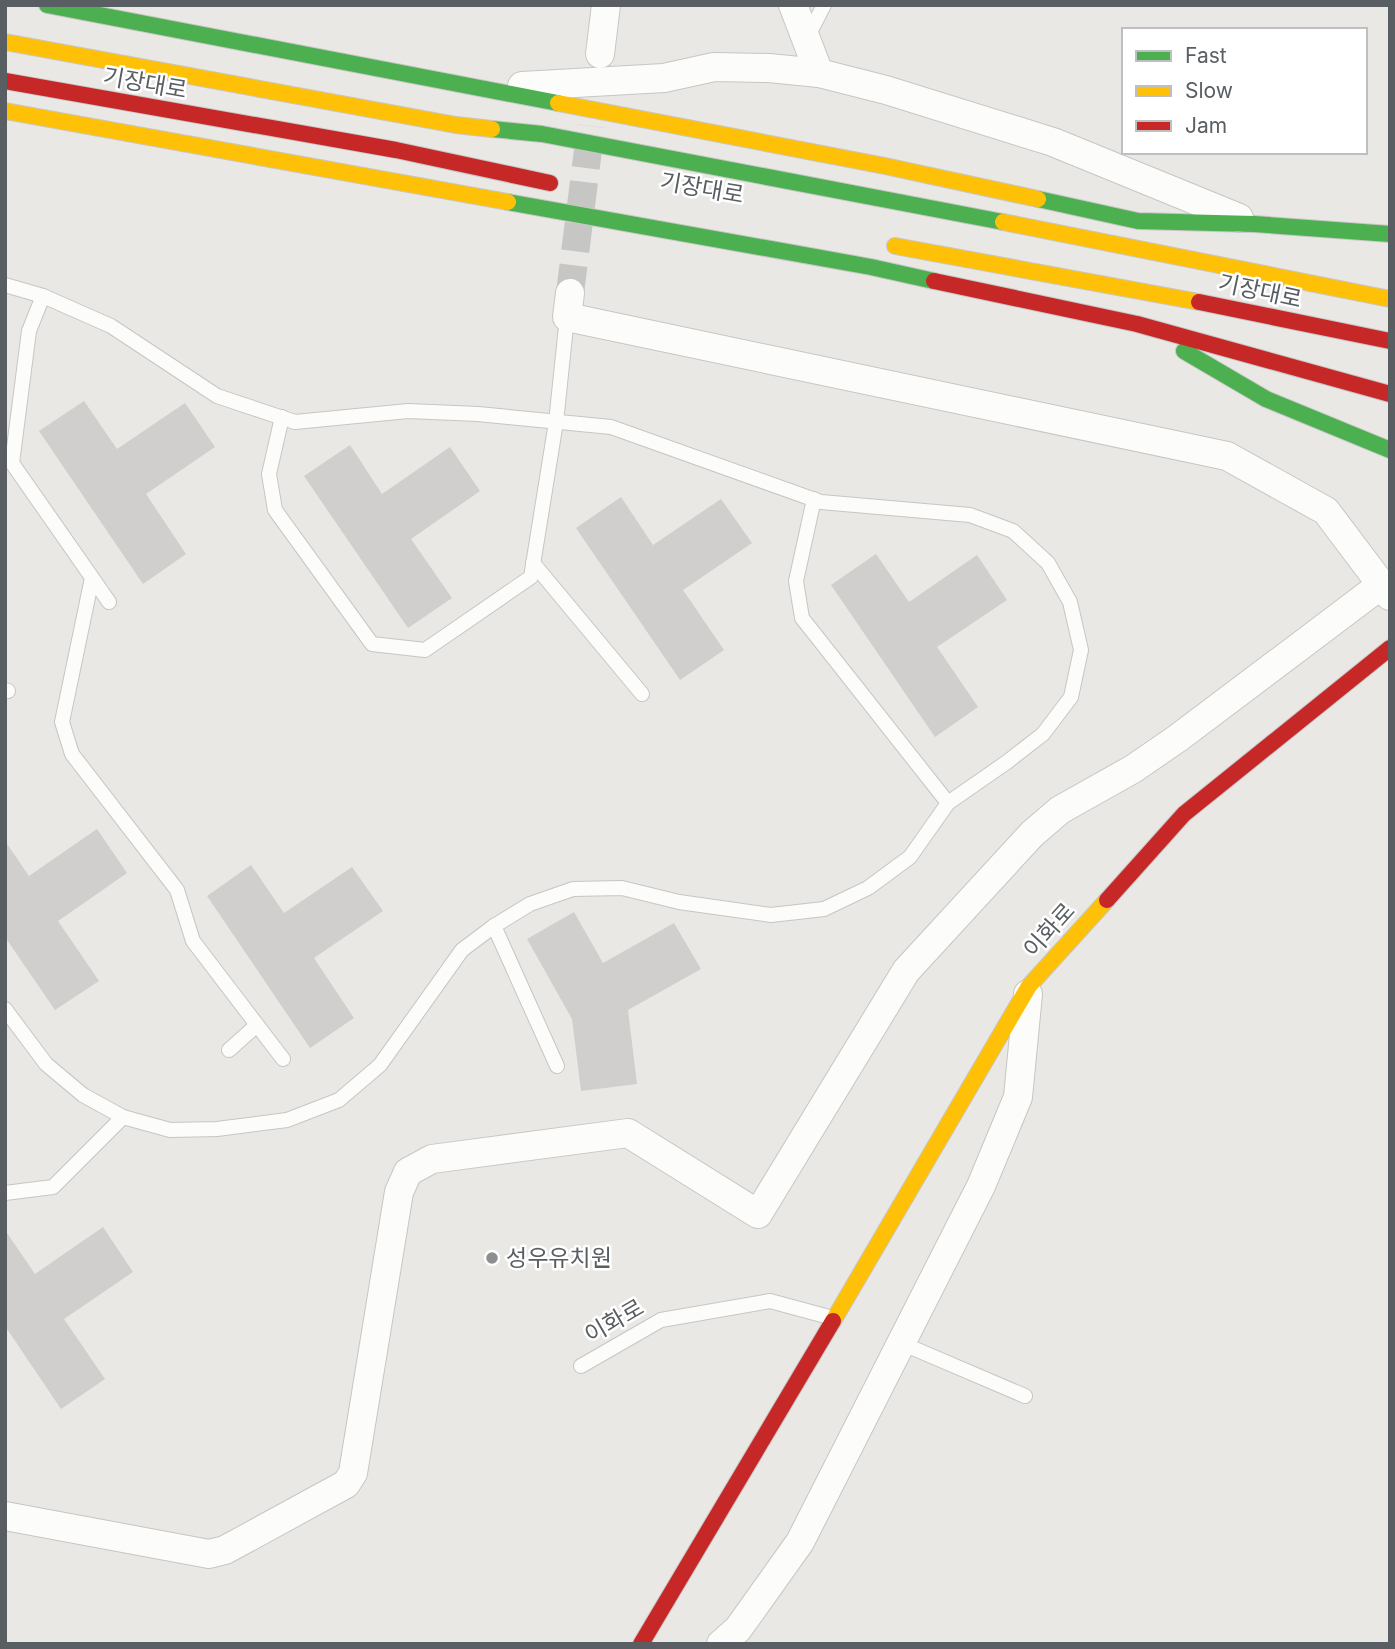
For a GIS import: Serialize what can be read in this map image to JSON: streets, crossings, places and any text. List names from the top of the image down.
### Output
{
  "streets": {
    "main road": ["기장대로", "이화로"]
  },
  "places": ["성우유치원"],
  "legend": ["Fast", "Slow", "Jam"]
}
